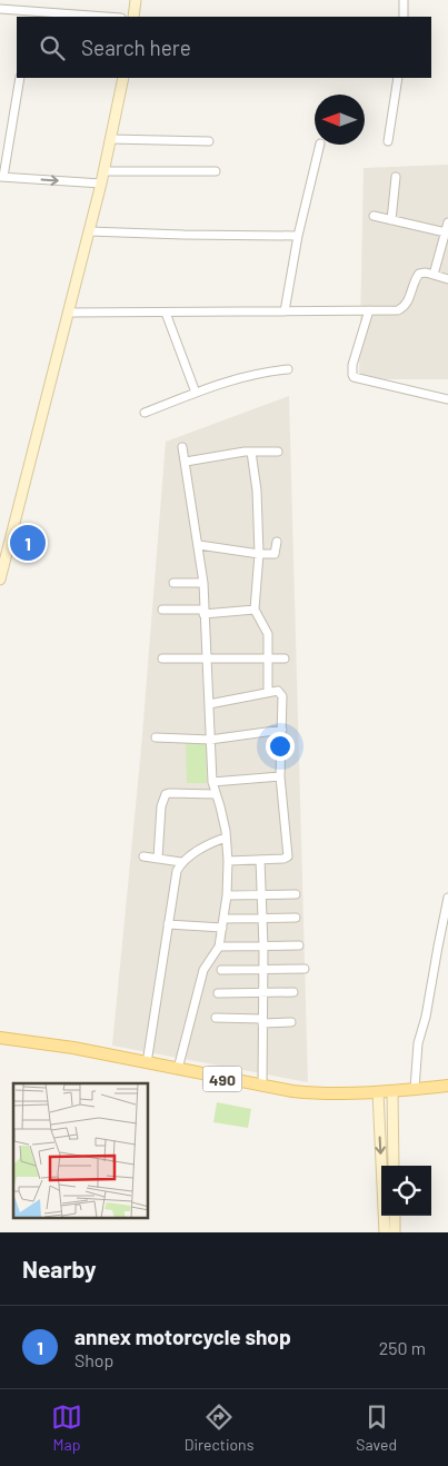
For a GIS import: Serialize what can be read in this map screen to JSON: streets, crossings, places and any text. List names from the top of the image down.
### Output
{
  "streets": {
    "main road": ["490"]
  },
  "north": "left",
  "page": {
    "search": "Search here",
    "pins": "1",
    "heading": "Nearby",
    "list": [
      {
        "mark": "1",
        "name": "annex motorcycle shop",
        "note": "Shop",
        "value": "250 m"
      }
    ],
    "nav": ["Map", "Directions", "Saved"]
  }
}
